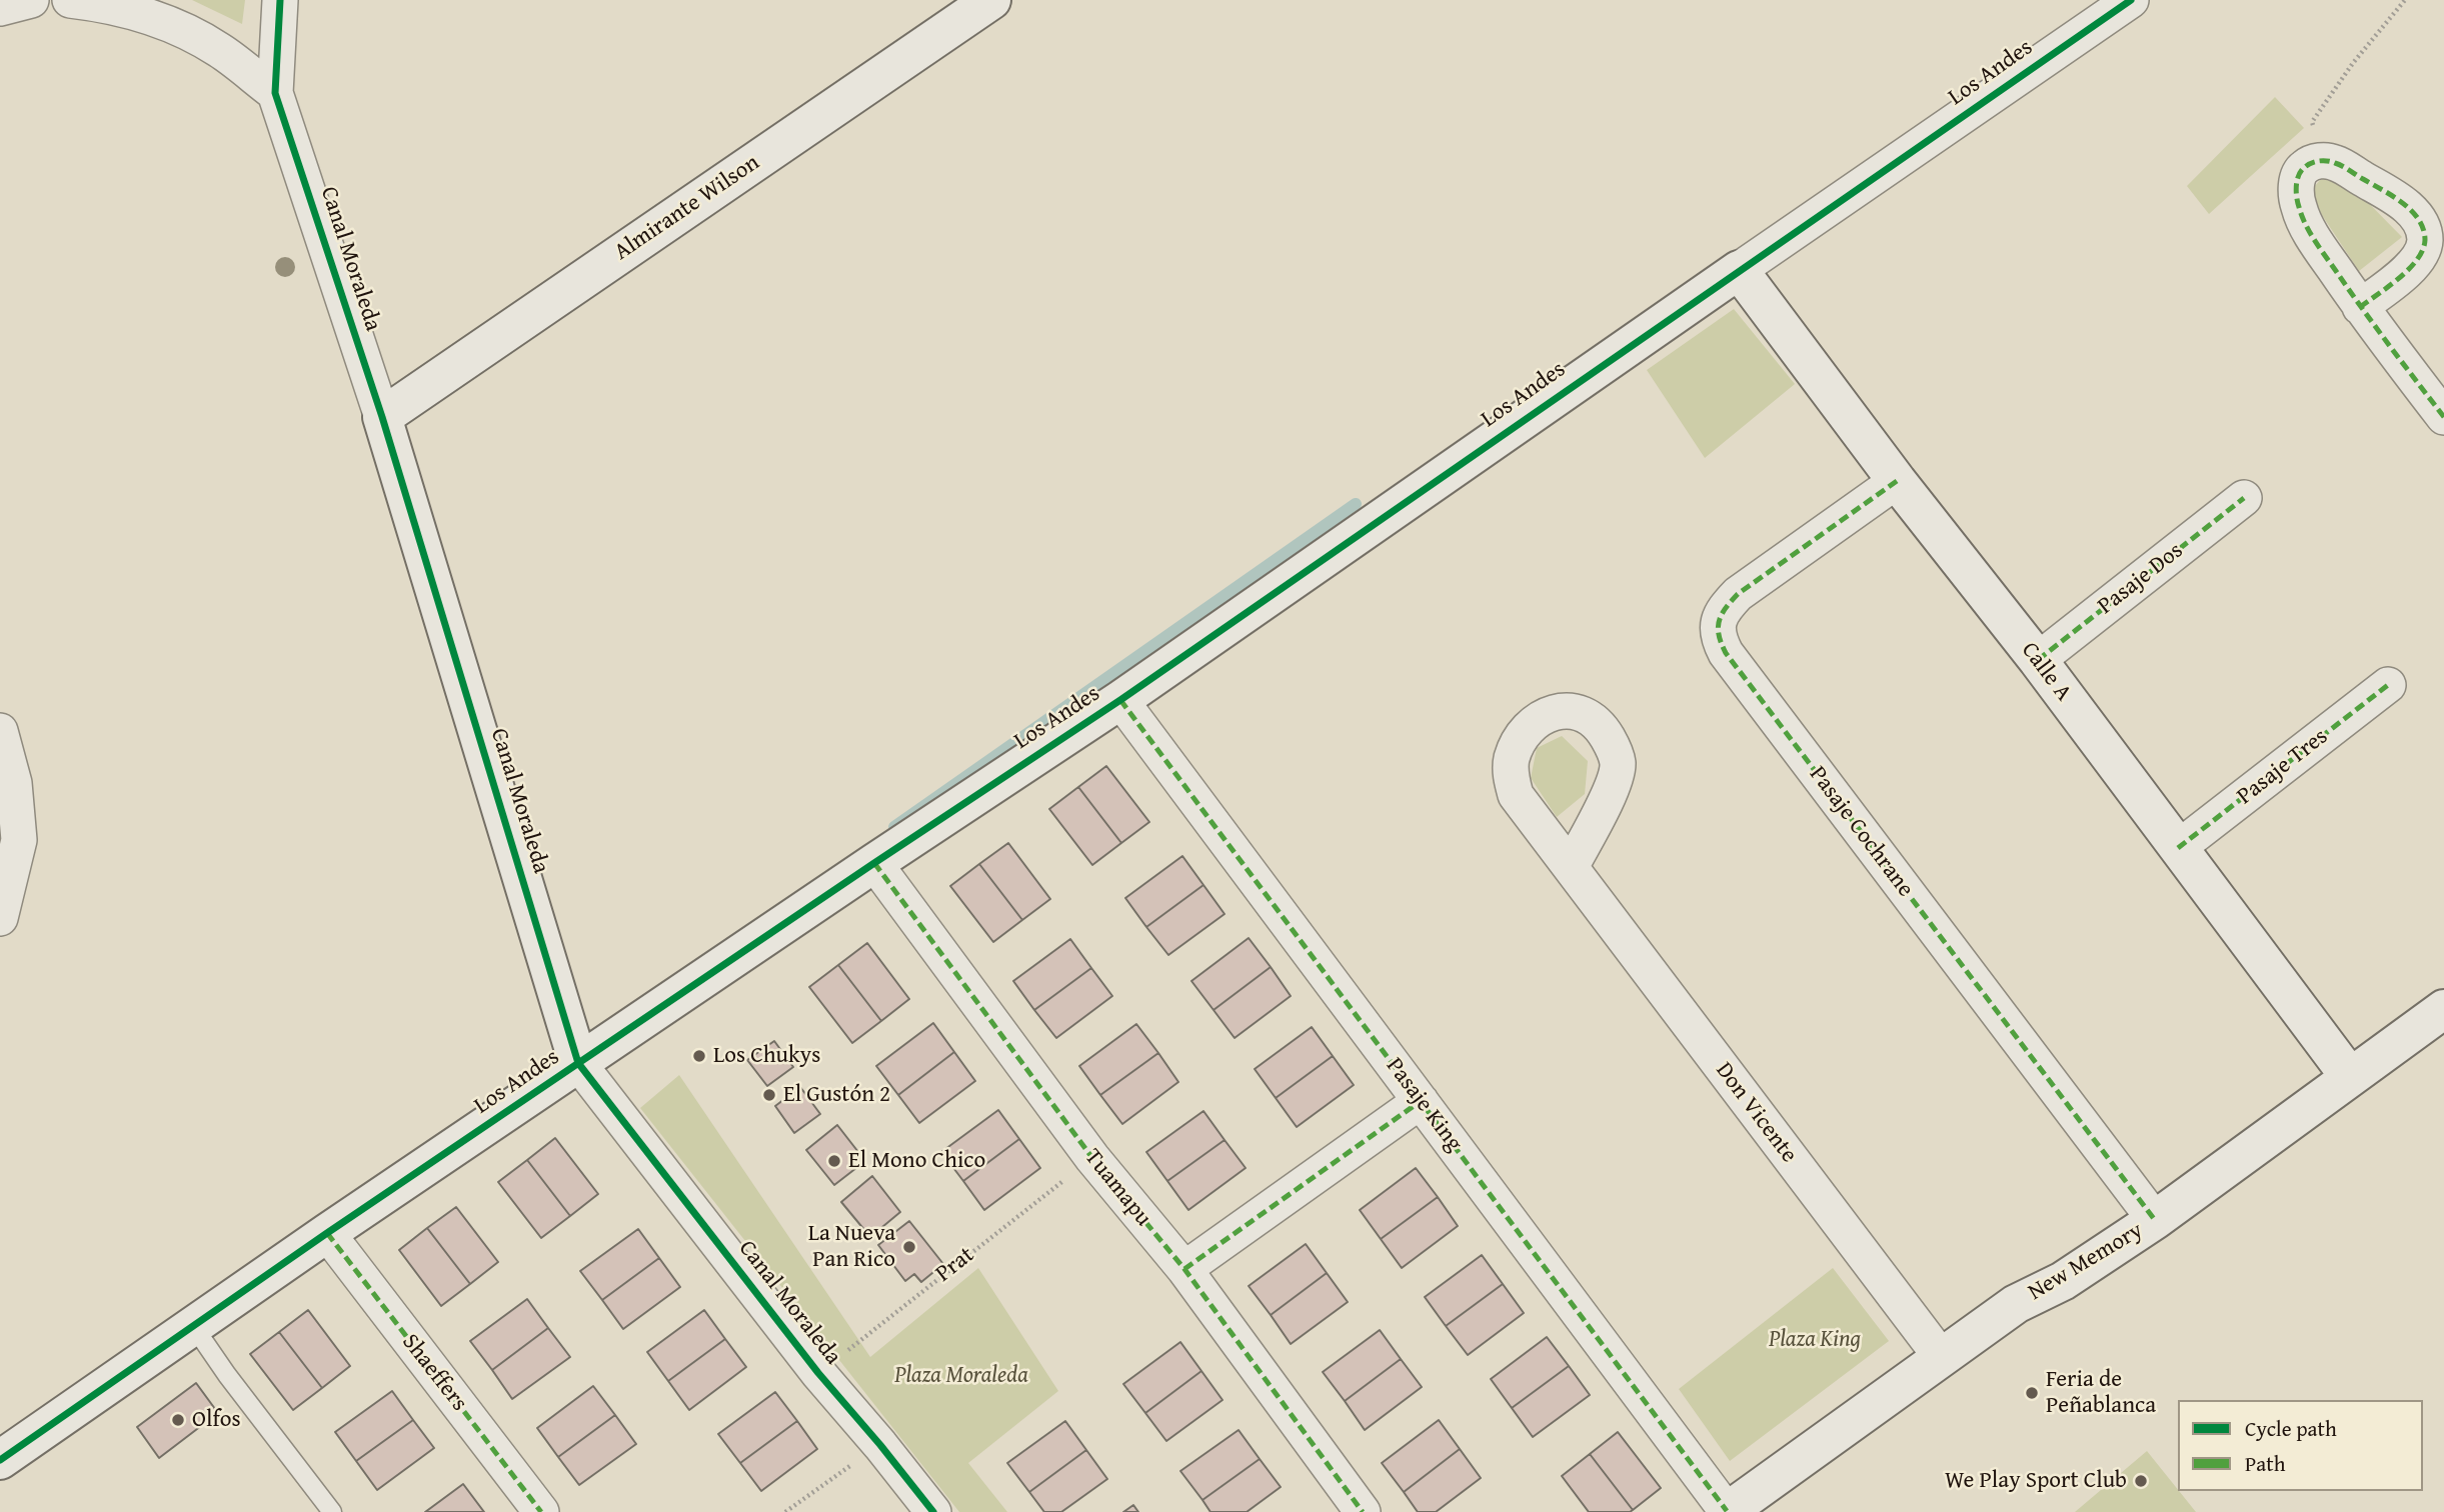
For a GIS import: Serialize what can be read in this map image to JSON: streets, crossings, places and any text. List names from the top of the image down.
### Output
{
  "streets": {
    "street": [
      "Los Andes",
      "Almirante Wilson",
      "Canal Moraleda",
      "Pasaje Dos",
      "Calle A",
      "Pasaje Tres",
      "Pasaje Cochrane",
      "Pasaje King",
      "Don Vicente",
      "Tuamapu",
      "New Memory",
      "Shaeffers"
    ],
    "path": ["Prat"]
  },
  "crossings": [
    ["Los Andes", "Canal Moraleda"],
    ["Los Andes", "Calle A"],
    ["Los Andes", "Pasaje King"],
    ["Los Andes", "Tuamapu"],
    ["Los Andes", "Shaeffers"],
    ["Almirante Wilson", "Canal Moraleda"],
    ["Canal Moraleda", "Prat"],
    ["Pasaje Dos", "Calle A"],
    ["Calle A", "Pasaje Tres"],
    ["Calle A", "Pasaje Cochrane"],
    ["Calle A", "New Memory"],
    ["Pasaje Cochrane", "New Memory"],
    ["Pasaje King", "New Memory"],
    ["Don Vicente", "New Memory"],
    ["Tuamapu", "Prat"]
  ],
  "parks": ["Plaza King", "Plaza Moraleda"],
  "places": [
    "Los Chukys",
    "El Gustón 2",
    "El Mono Chico",
    "La Nueva Pan Rico",
    "Feria de Peñablanca",
    "Olfos",
    "We Play Sport Club"
  ],
  "legend": ["Cycle path", "Path"]
}
